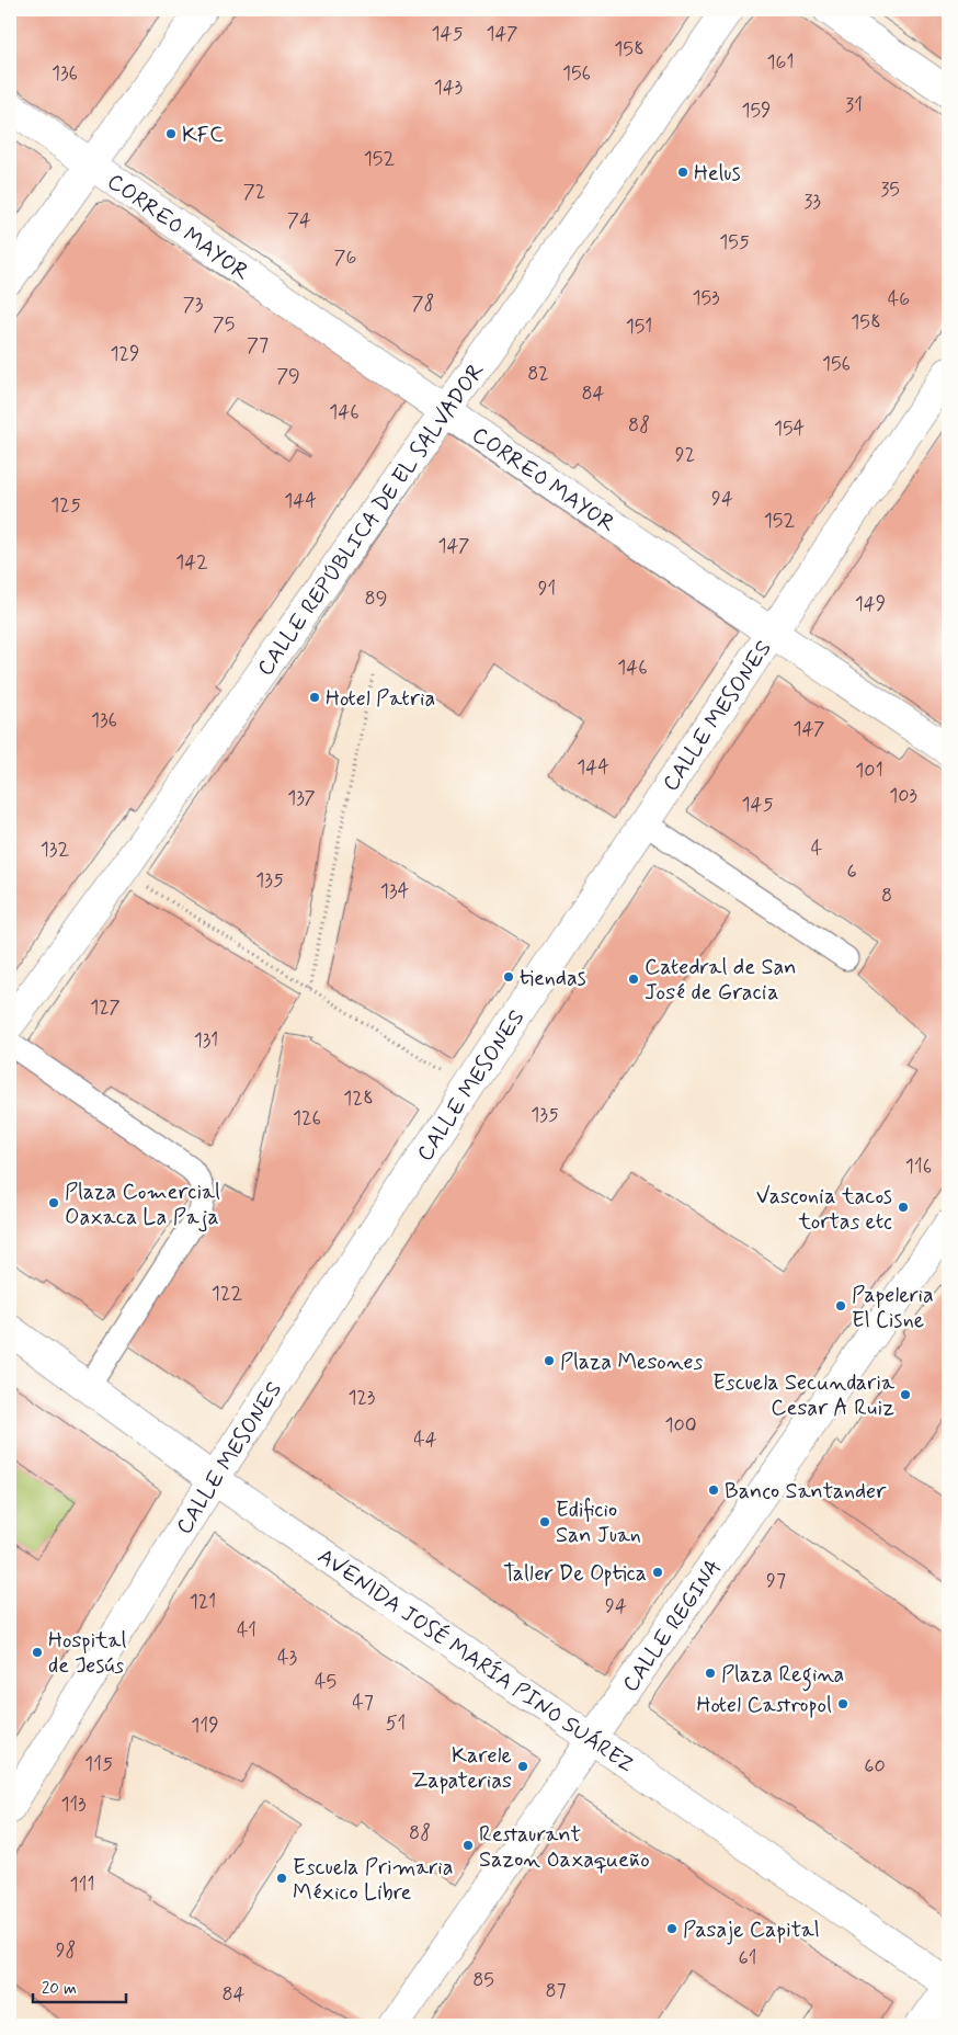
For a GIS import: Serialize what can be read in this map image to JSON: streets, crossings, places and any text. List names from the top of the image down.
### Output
{
  "streets": {
    "street": [
      "CORREO MAYOR",
      "CALLE REPÚBLICA DE EL SALVADOR",
      "CALLE MESONES",
      "CALLE REGINA",
      "AVENIDA JOSÉ MARÍA PINO SUÁREZ"
    ]
  },
  "crossings": [
    ["CORREO MAYOR", "CALLE REPÚBLICA DE EL SALVADOR"],
    ["CORREO MAYOR", "CALLE MESONES"],
    ["CALLE MESONES", "AVENIDA JOSÉ MARÍA PINO SUÁREZ"],
    ["CALLE REGINA", "AVENIDA JOSÉ MARÍA PINO SUÁREZ"]
  ],
  "places": [
    "KFC",
    "Helus",
    "Hotel Patria",
    "tiendas",
    "Catedral de San José de Gracia",
    "Plaza Comercial Oaxaca La Paja",
    "Vasconia tacos tortas etc",
    "Papeleria El Cisne",
    "Plaza Mesones",
    "Escuela Secundaria Cesar A Ruiz",
    "Banco Santander",
    "Edificio San Juan",
    "Taller De Optica",
    "Hospital de Jesús",
    "Plaza Regina",
    "Hotel Castropol",
    "Karele Zapaterias",
    "Restaurant Sazon Oaxaqueño",
    "Escuela Primaria México Libre",
    "Pasaje Capital"
  ],
  "house_numbers": [
    "145",
    "147",
    "158",
    "161",
    "136",
    "156",
    "143",
    "31",
    "159",
    "152",
    "35",
    "72",
    "33",
    "74",
    "155",
    "76",
    "153",
    "46",
    "78",
    "73",
    "158",
    "75",
    "151",
    "77",
    "129",
    "156",
    "82",
    "79",
    "84",
    "146",
    "88",
    "154",
    "92",
    "94",
    "144",
    "125",
    "152",
    "147",
    "142",
    "91",
    "89",
    "149",
    "146",
    "136",
    "147",
    "144",
    "101",
    "103",
    "137",
    "145",
    "4",
    "132",
    "6",
    "135",
    "134",
    "8",
    "127",
    "131",
    "128",
    "135",
    "126",
    "116",
    "122",
    "123",
    "100",
    "44",
    "97",
    "121",
    "94",
    "41",
    "43",
    "45",
    "47",
    "51",
    "119",
    "115",
    "60",
    "113",
    "88",
    "111",
    "98",
    "61",
    "85",
    "87",
    "84"
  ],
  "scale_bar": "20 m"
}
